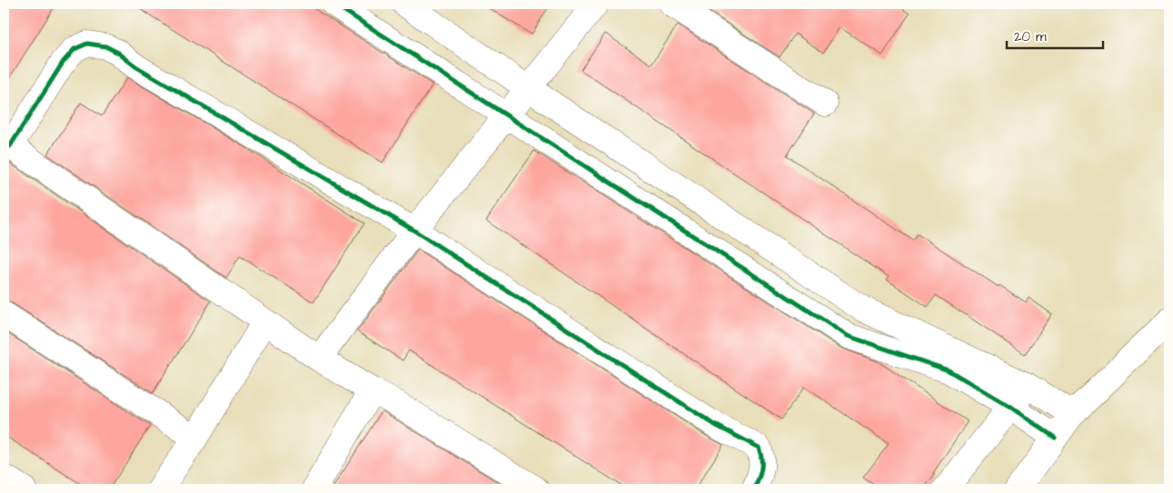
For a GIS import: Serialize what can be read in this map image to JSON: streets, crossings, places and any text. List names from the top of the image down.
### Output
{
  "scale_bar": "20 m"
}
